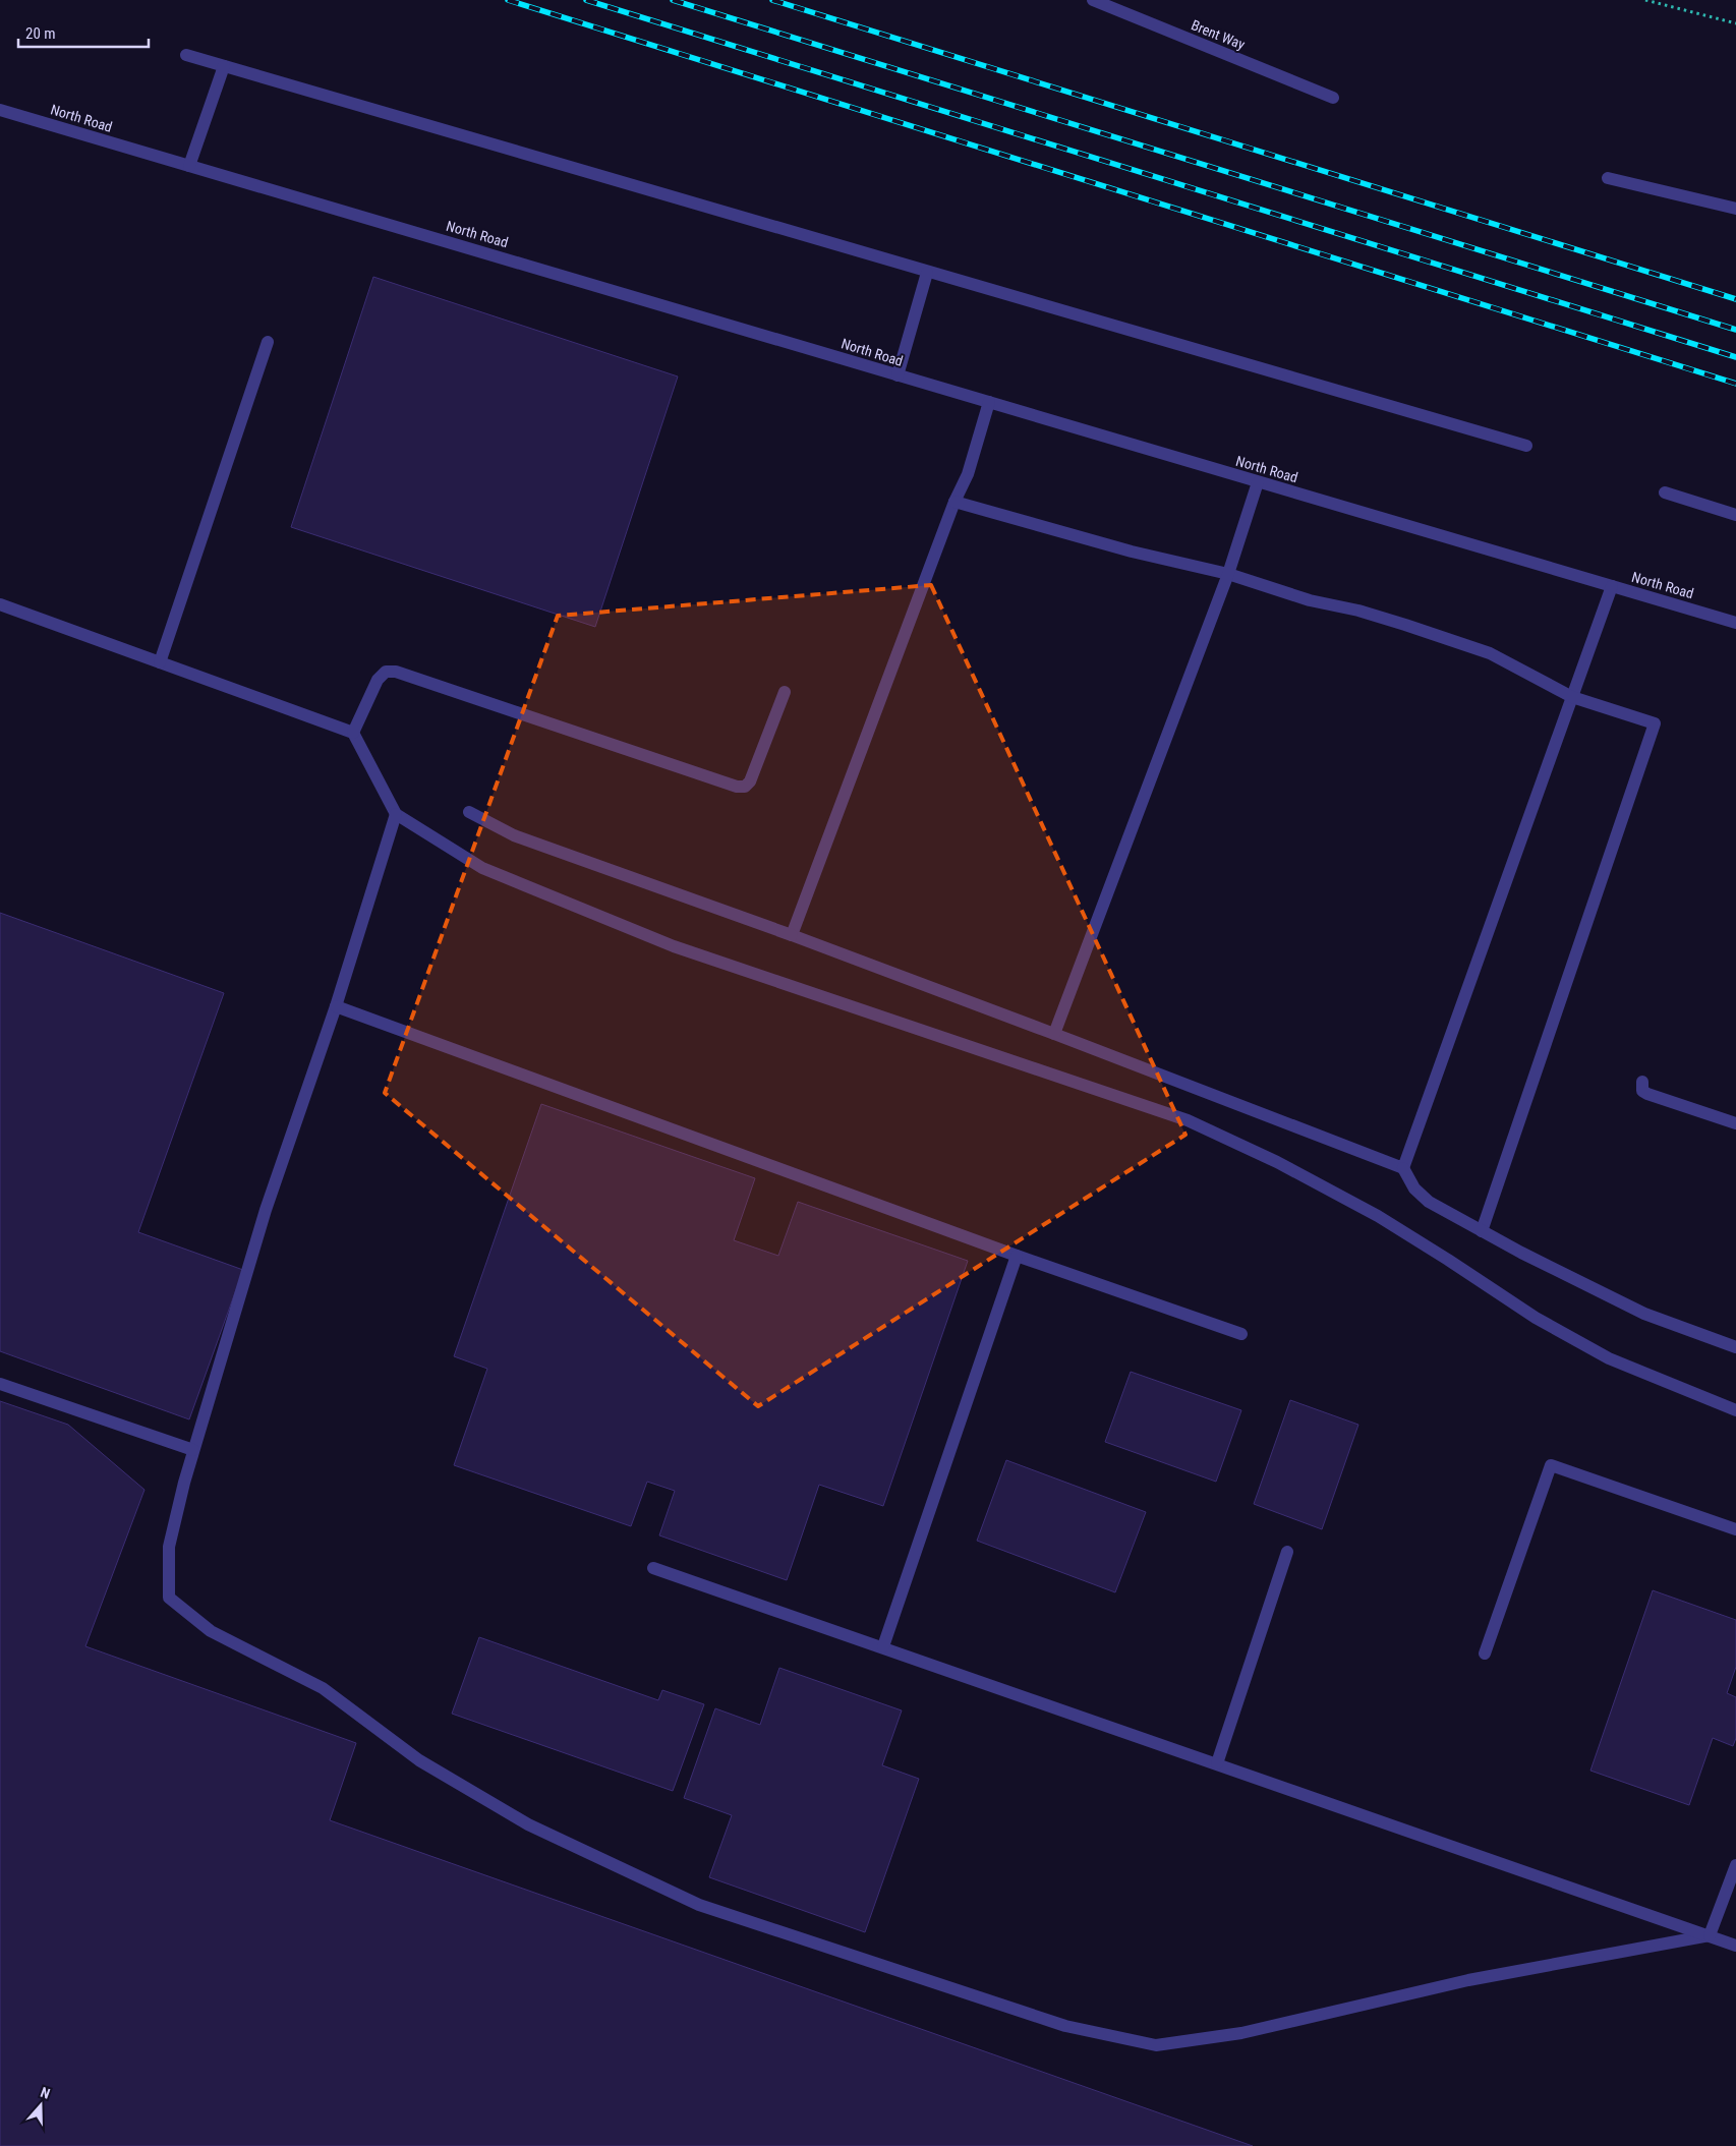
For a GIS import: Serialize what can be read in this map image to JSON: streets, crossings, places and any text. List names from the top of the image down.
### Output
{
  "streets": {
    "street": ["Brent Way", "North Road"]
  },
  "scale_bar": "20 m",
  "north": "top"
}
